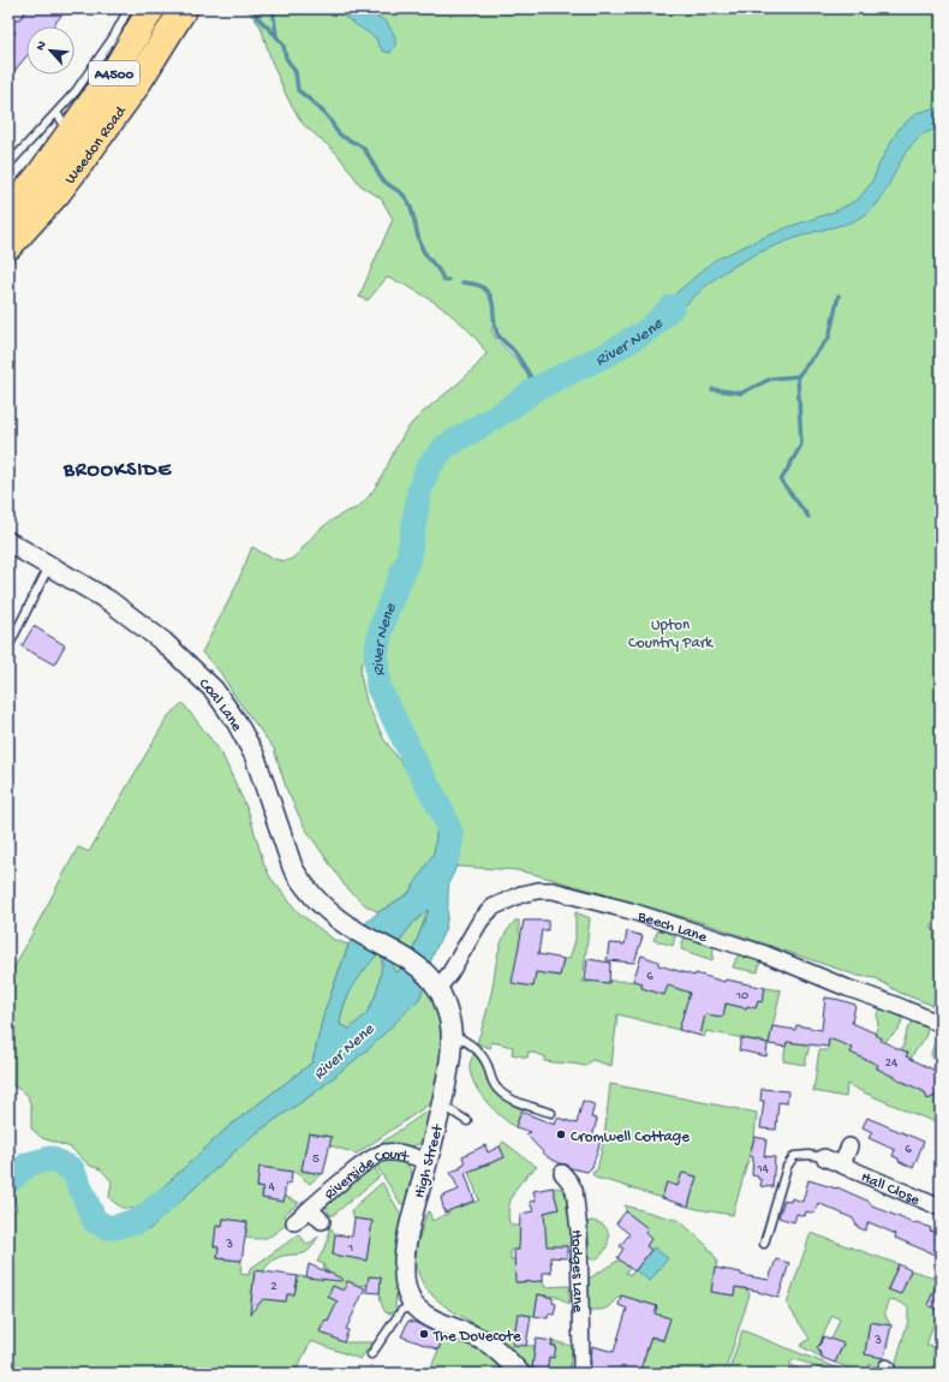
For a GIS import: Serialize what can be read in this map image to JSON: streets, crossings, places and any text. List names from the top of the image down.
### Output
{
  "streets": {
    "highway": ["A4500", "Weedon Road"],
    "street": [
      "Coal Lane",
      "Beech Lane",
      "High Street",
      "Riverside Court",
      "Hall Close",
      "Hodges Lane"
    ]
  },
  "crossings": [
    ["Coal Lane", "Beech Lane"],
    ["Coal Lane", "High Street"],
    ["Beech Lane", "High Street"],
    ["High Street", "Riverside Court"]
  ],
  "districts": ["BROOKSIDE"],
  "water": ["River Nene"],
  "parks": ["Upton Country Park"],
  "places": ["Cromwell Cottage", "The Dovecote"],
  "house_numbers": [
    "6",
    "10",
    "24",
    "6",
    "5",
    "14",
    "4",
    "3",
    "1",
    "2",
    "3"
  ],
  "north": "top left"
}
